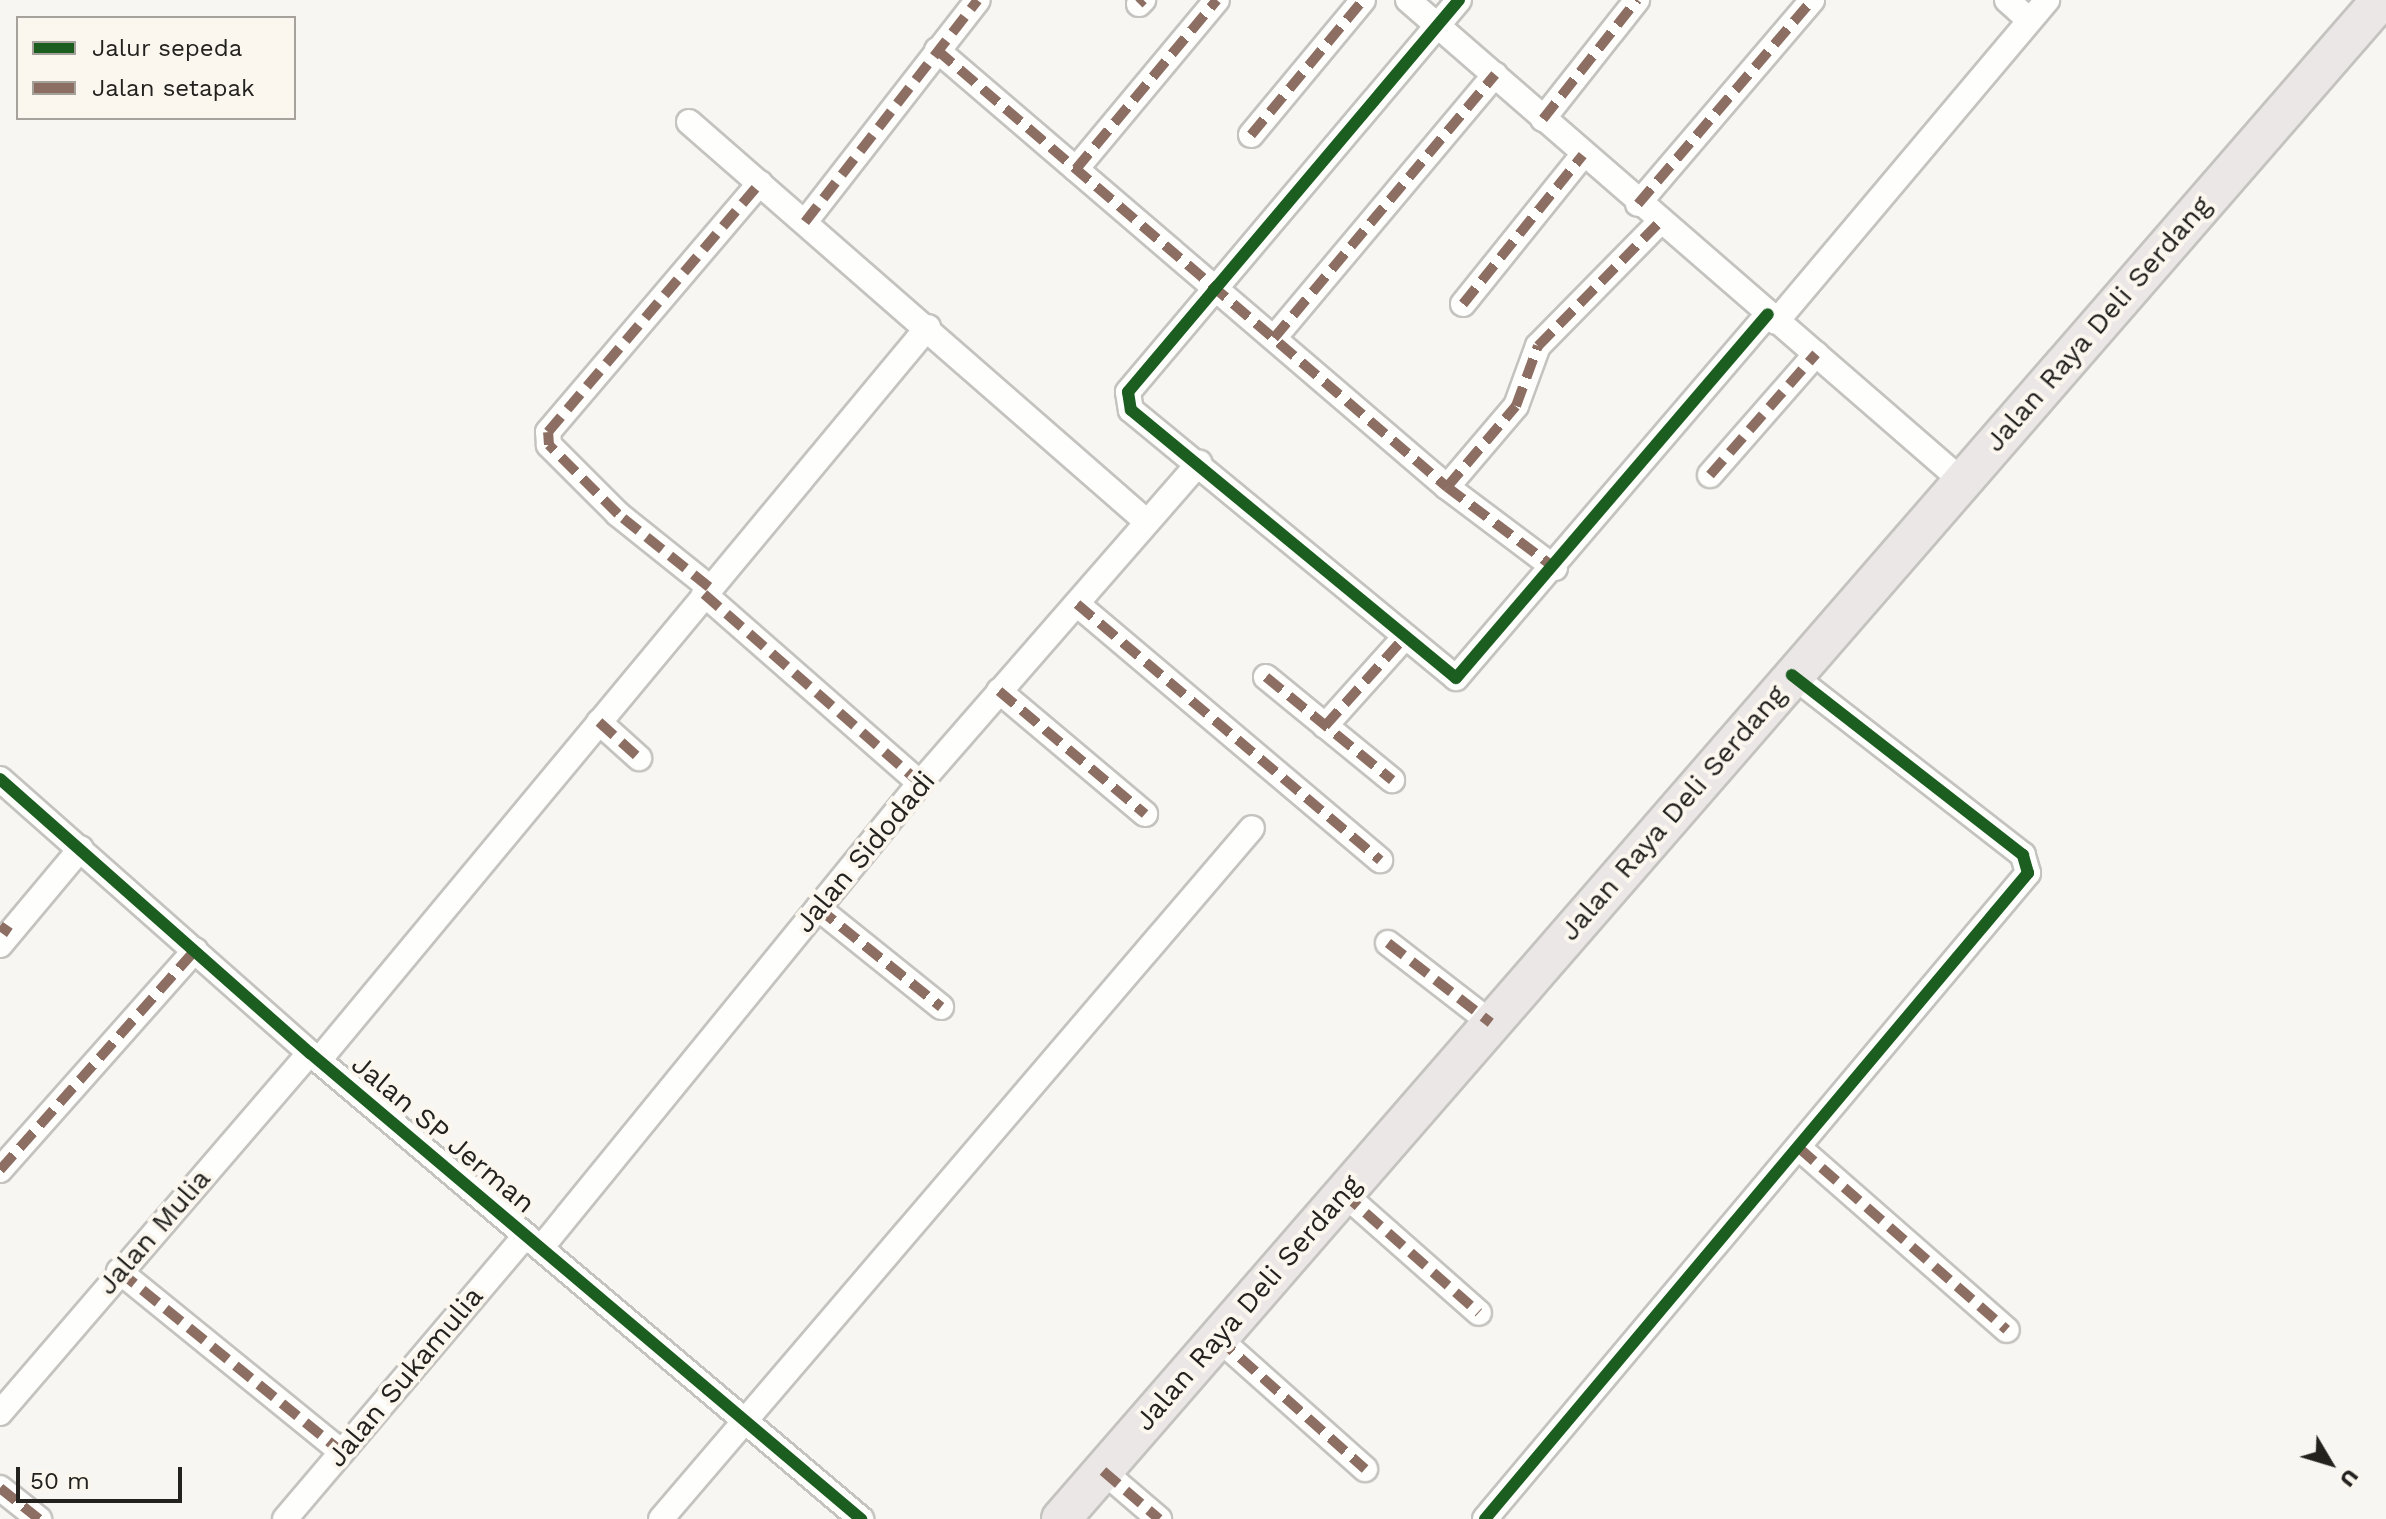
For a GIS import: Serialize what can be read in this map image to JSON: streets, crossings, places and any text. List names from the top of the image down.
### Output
{
  "streets": {
    "main road": ["Jalan Raya Deli Serdang"],
    "street": [
      "Jalan Sidodadi",
      "Jalan SP Jerman",
      "Jalan Mulia",
      "Jalan Sukamulia"
    ]
  },
  "crossings": [
    ["Jalan Sidodadi", "Jalan SP Jerman"],
    ["Jalan Sidodadi", "Jalan Sukamulia"],
    ["Jalan SP Jerman", "Jalan Mulia"],
    ["Jalan SP Jerman", "Jalan Sukamulia"]
  ],
  "legend": ["Jalur sepeda", "Jalan setapak"],
  "scale_bar": "50 m",
  "north": "bottom right"
}
